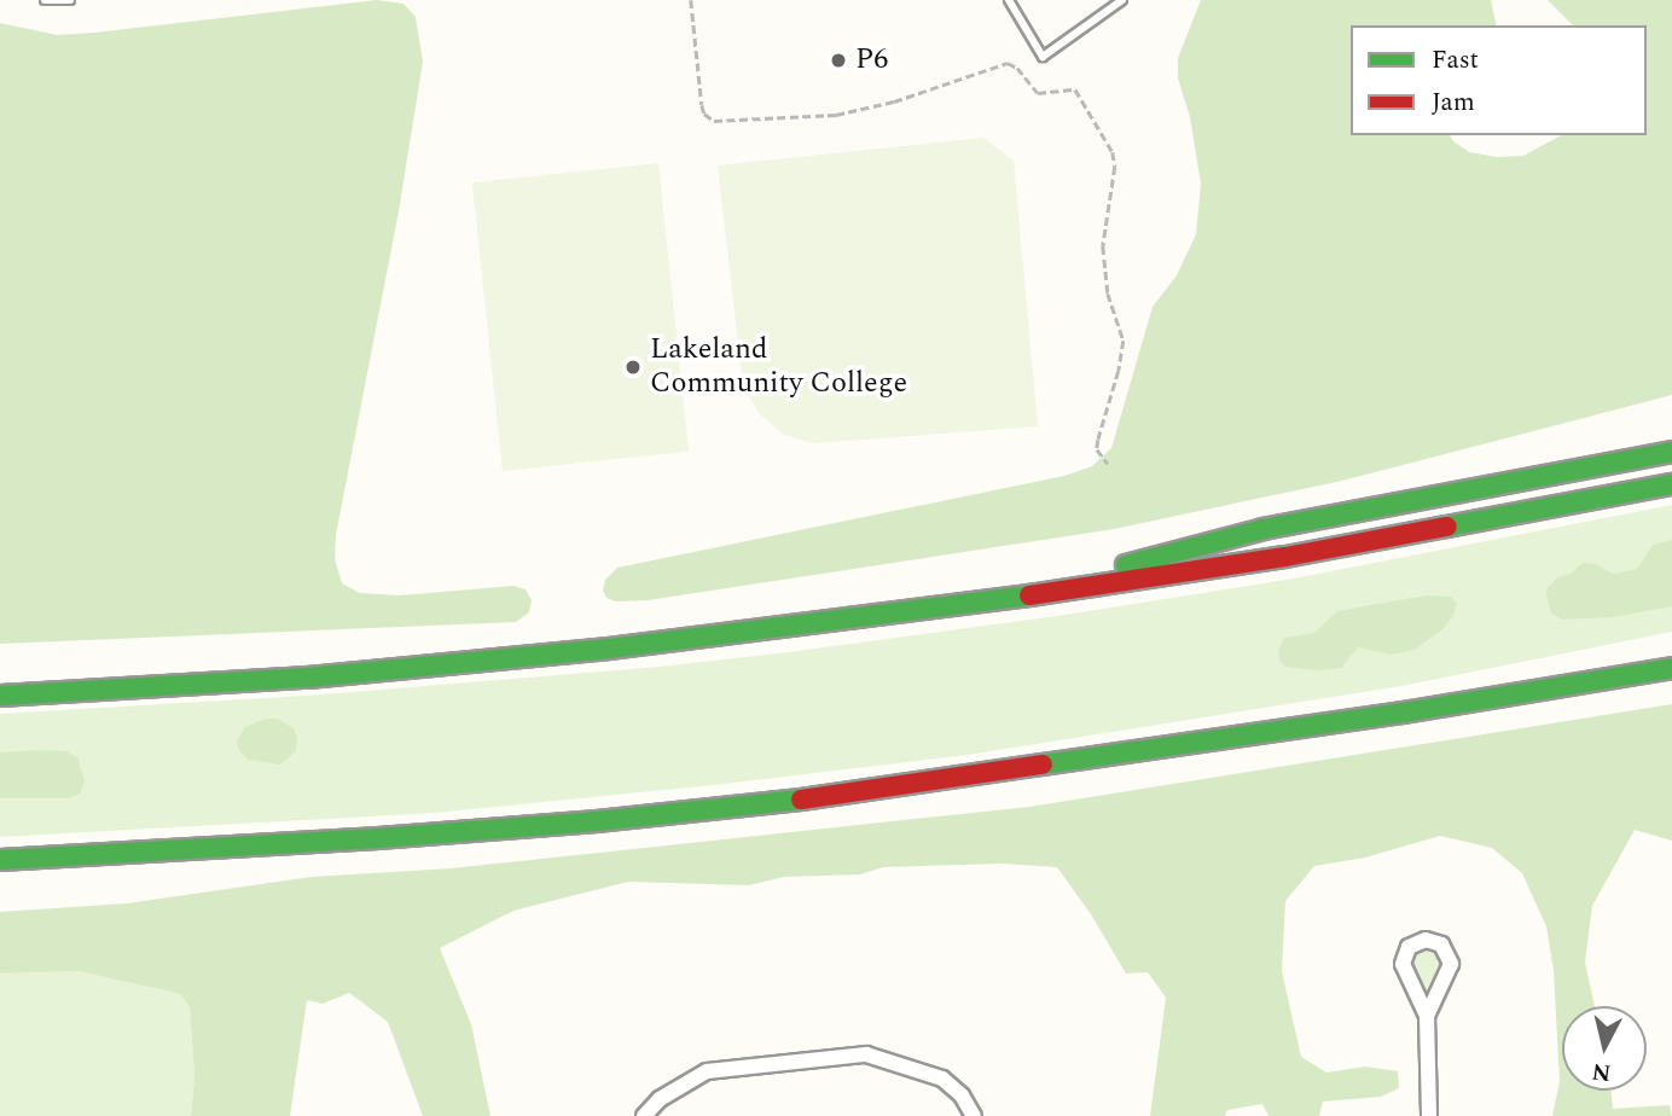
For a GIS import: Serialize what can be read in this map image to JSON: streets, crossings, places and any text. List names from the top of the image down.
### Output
{
  "places": ["P6", "Lakeland Community College"],
  "legend": ["Fast", "Jam"],
  "north": "bottom"
}
